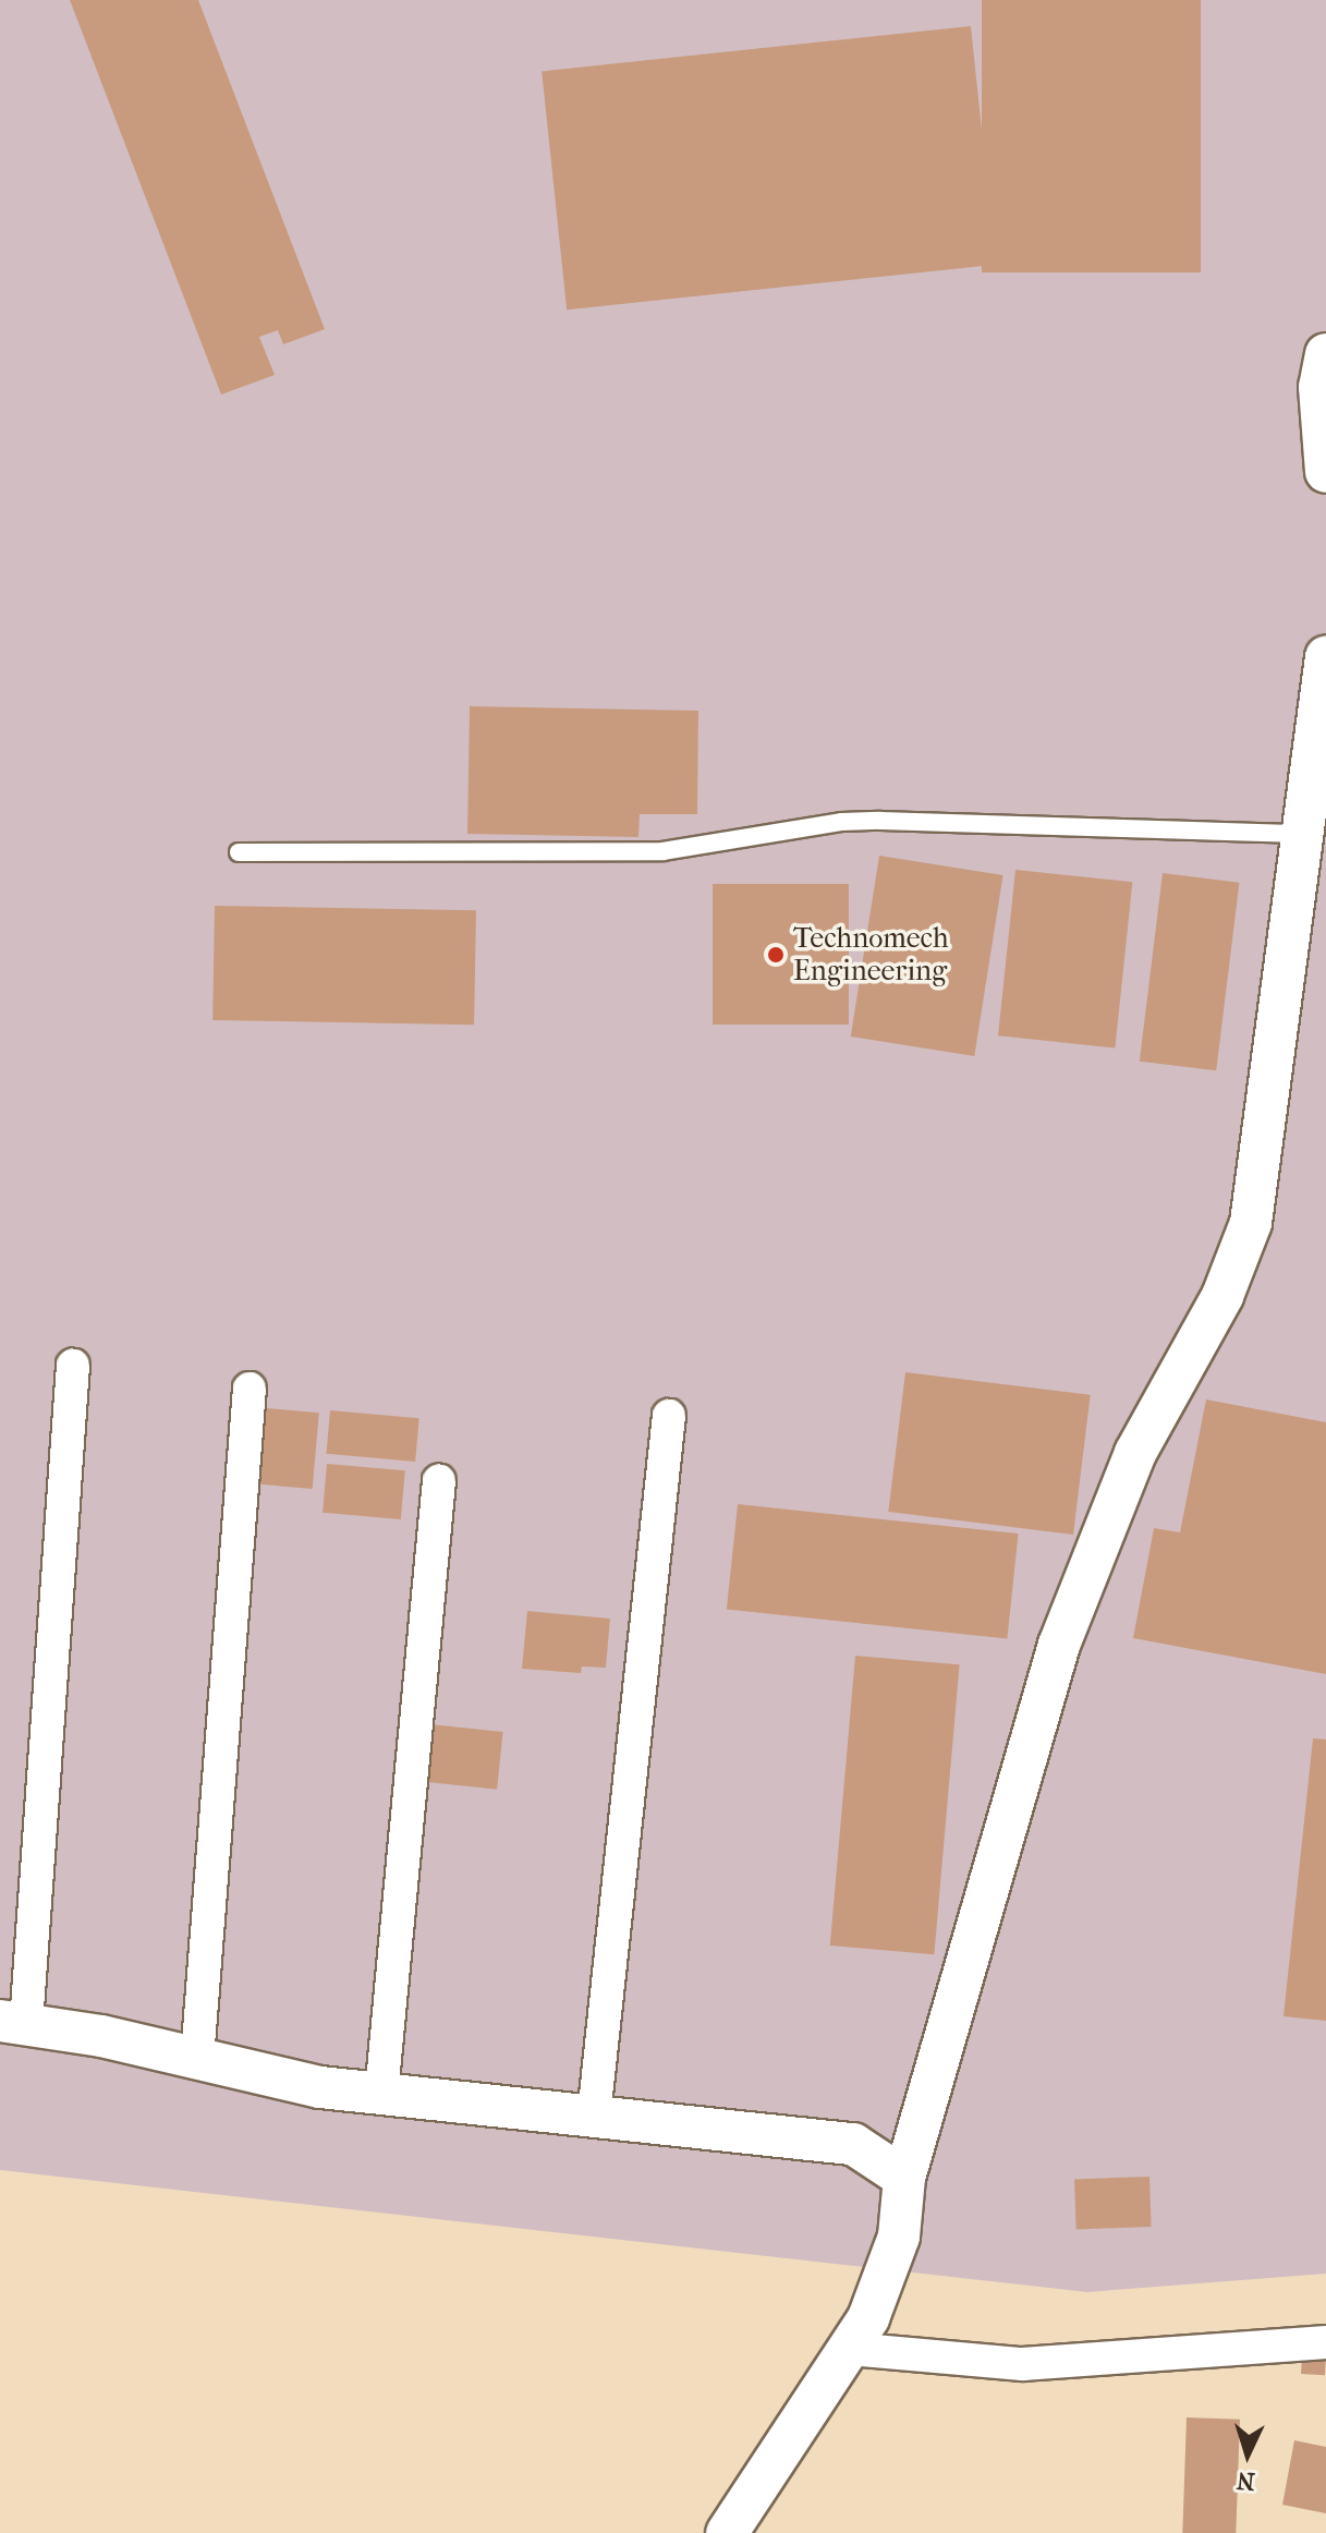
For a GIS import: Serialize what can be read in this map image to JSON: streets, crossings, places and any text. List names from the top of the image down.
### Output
{
  "places": ["Technomech Engineering"],
  "north": "bottom"
}
